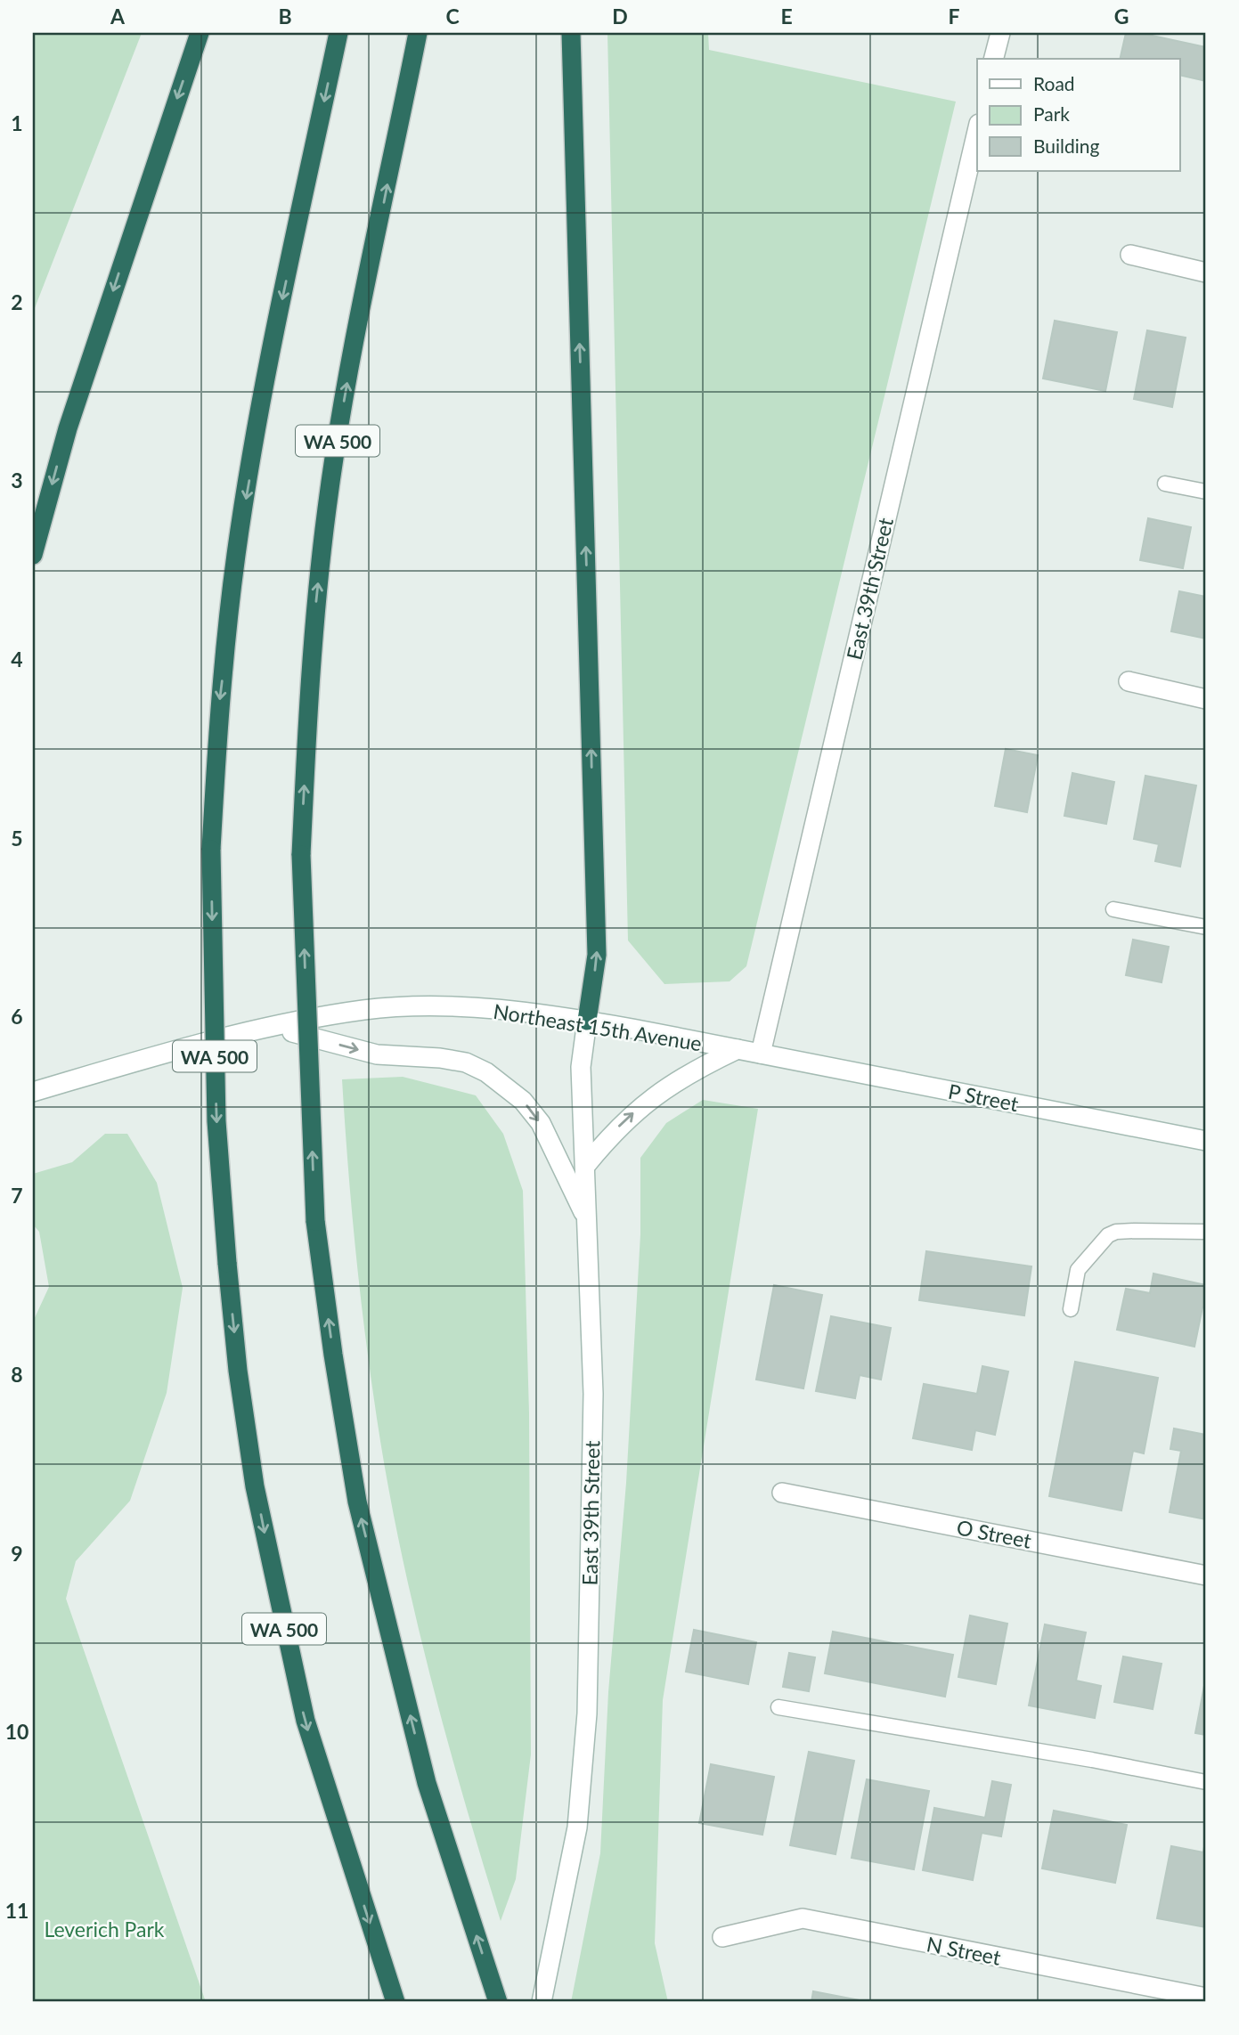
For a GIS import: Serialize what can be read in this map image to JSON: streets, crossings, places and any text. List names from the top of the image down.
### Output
{
  "streets": {
    "highway": ["WA 500"],
    "street": [
      "East 39th Street",
      "Northeast 15th Avenue",
      "P Street",
      "O Street",
      "N Street"
    ]
  },
  "crossings": [
    ["East 39th Street", "Northeast 15th Avenue"],
    ["East 39th Street", "P Street"],
    ["Northeast 15th Avenue", "P Street"]
  ],
  "parks": ["Leverich Park"],
  "legend": ["Road", "Park", "Building"],
  "grid": {
    "columns": [
      "A",
      "B",
      "C",
      "D",
      "E",
      "F",
      "G"
    ],
    "rows": [
      "1",
      "2",
      "3",
      "4",
      "5",
      "6",
      "7",
      "8",
      "9",
      "10",
      "11"
    ]
  }
}
